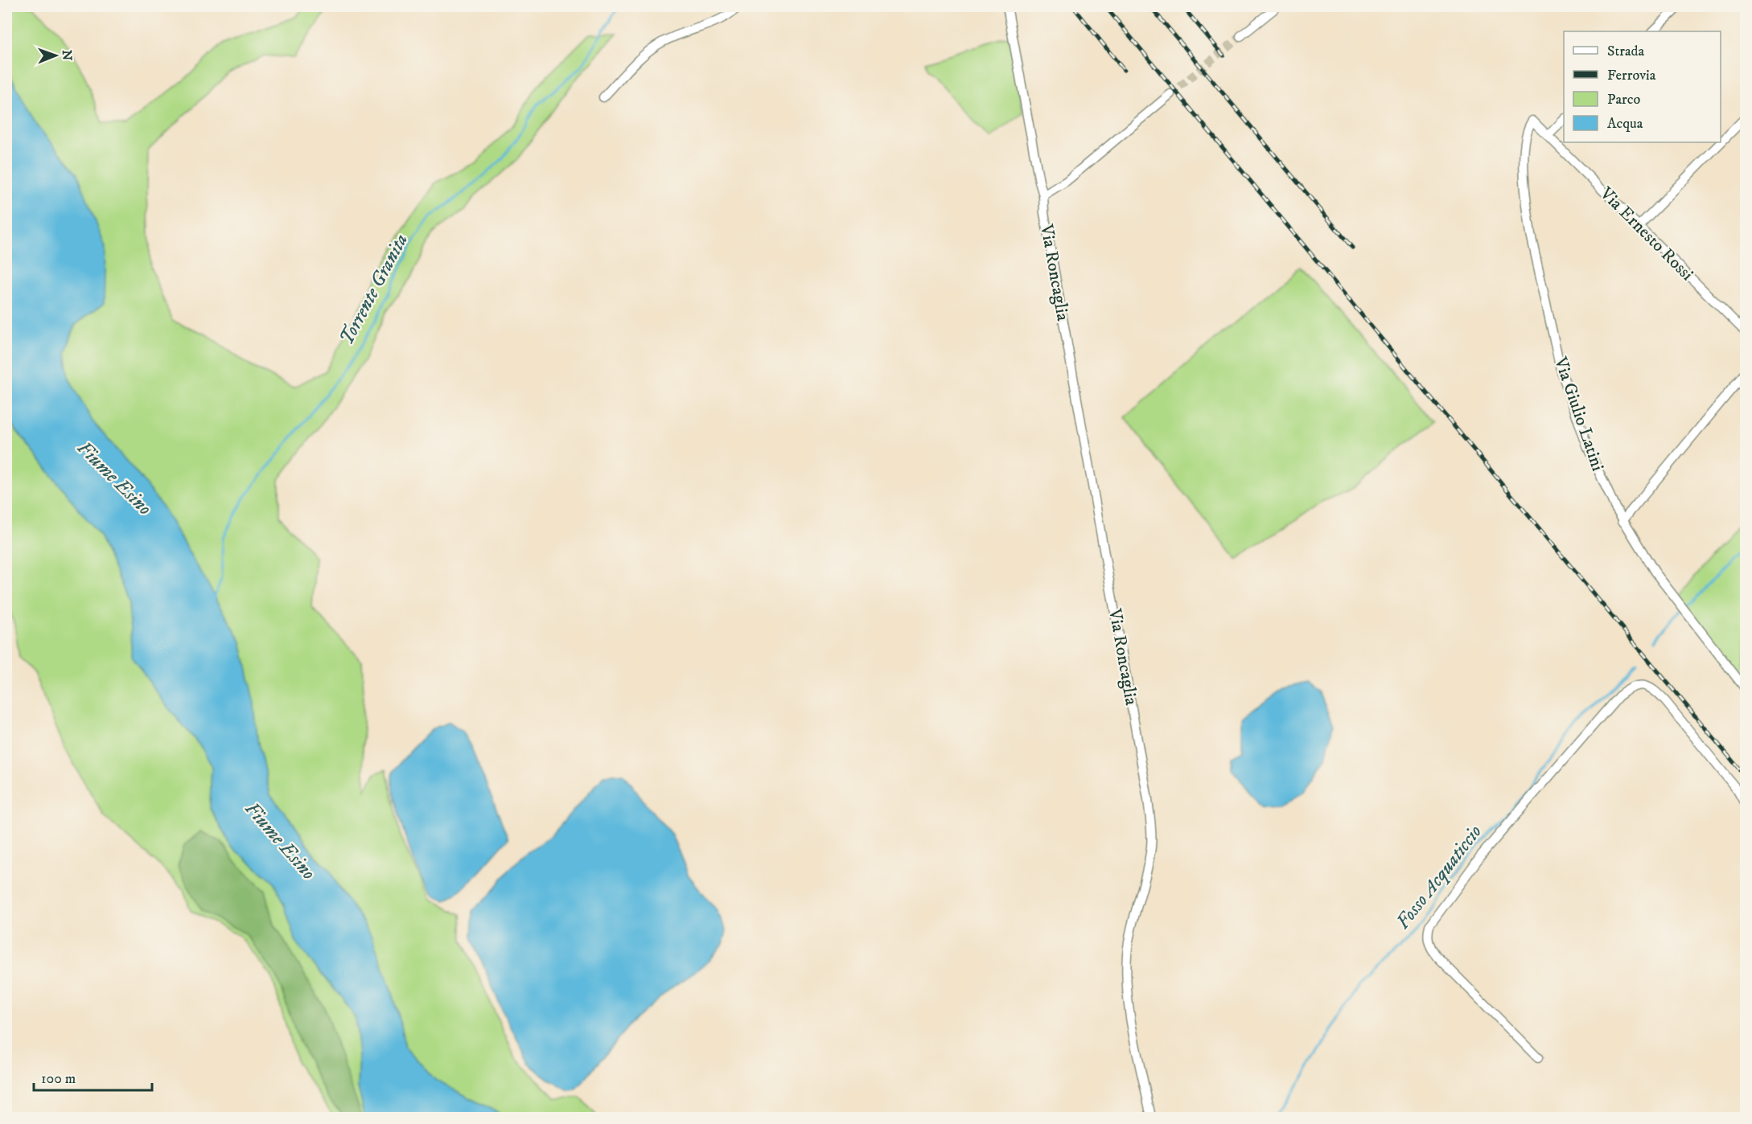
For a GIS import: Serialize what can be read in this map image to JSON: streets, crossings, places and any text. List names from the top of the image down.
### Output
{
  "streets": {
    "street": ["Via Ernesto Rossi", "Via Roncaglia", "Via Giulio Latini"]
  },
  "crossings": [
    ["Via Ernesto Rossi", "Via Giulio Latini"]
  ],
  "water": ["Torrente Granita", "Fiume Esino", "Fosso Acquaticcio"],
  "legend": [
    "Strada",
    "Ferrovia",
    "Parco",
    "Acqua"
  ],
  "scale_bar": "100 m",
  "north": "right"
}
